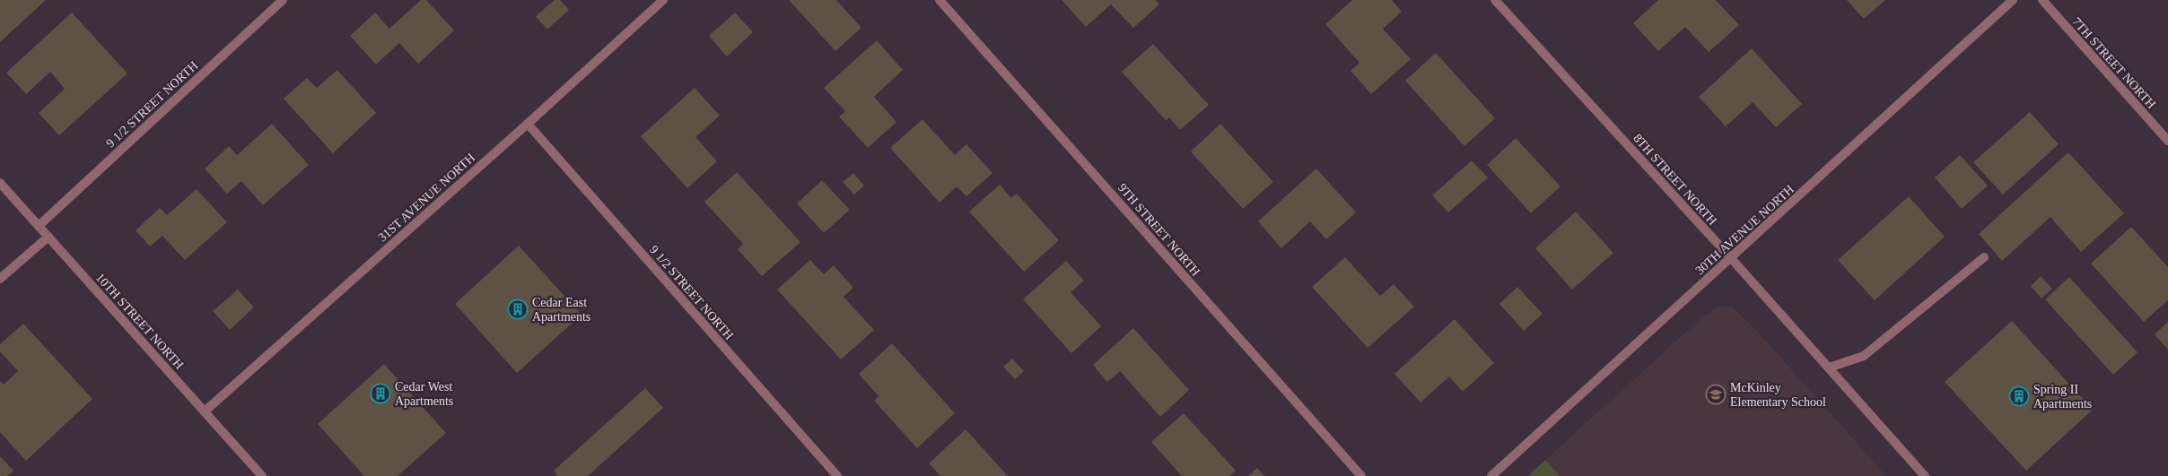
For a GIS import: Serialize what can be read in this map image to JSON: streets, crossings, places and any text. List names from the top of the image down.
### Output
{
  "streets": {
    "street": [
      "7TH STREET NORTH",
      "9 1/2 STREET NORTH",
      "8TH STREET NORTH",
      "31ST AVENUE NORTH",
      "9TH STREET NORTH",
      "30TH AVENUE NORTH",
      "10TH STREET NORTH"
    ]
  },
  "crossings": [
    ["9 1/2 STREET NORTH", "31ST AVENUE NORTH"],
    ["9 1/2 STREET NORTH", "10TH STREET NORTH"],
    ["8TH STREET NORTH", "30TH AVENUE NORTH"],
    ["31ST AVENUE NORTH", "10TH STREET NORTH"]
  ],
  "places": {
    "building": ["Cedar East Apartments", "Cedar West Apartments", "Spring II Apartments"],
    "school or university": ["McKinley Elementary School"]
  }
}
